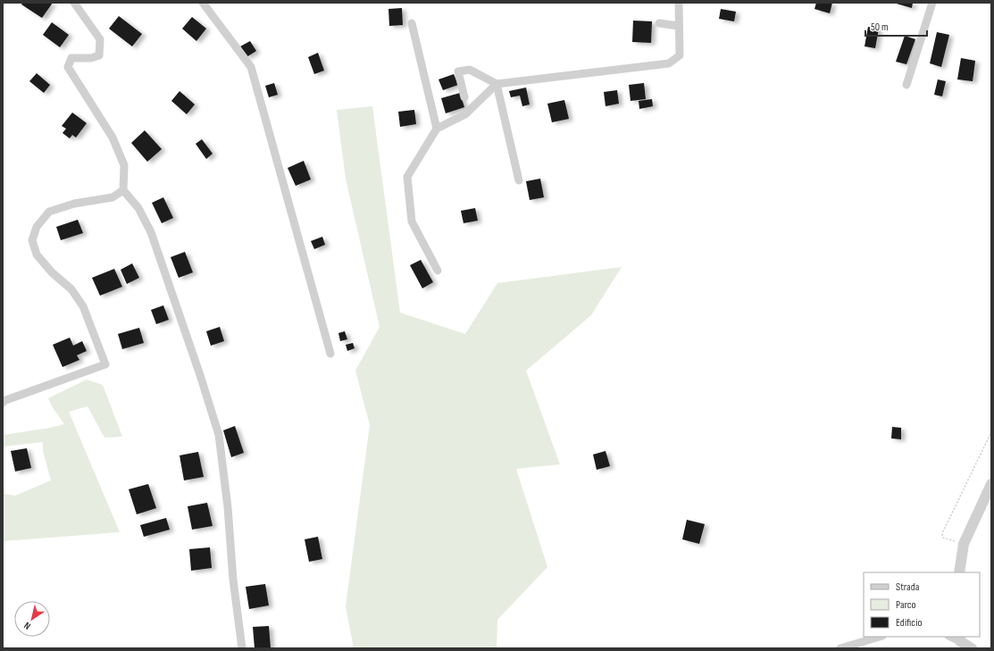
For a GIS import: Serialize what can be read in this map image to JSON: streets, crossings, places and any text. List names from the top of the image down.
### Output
{
  "legend": ["Strada", "Parco", "Edificio"],
  "scale_bar": "50 m",
  "north": "bottom left"
}
